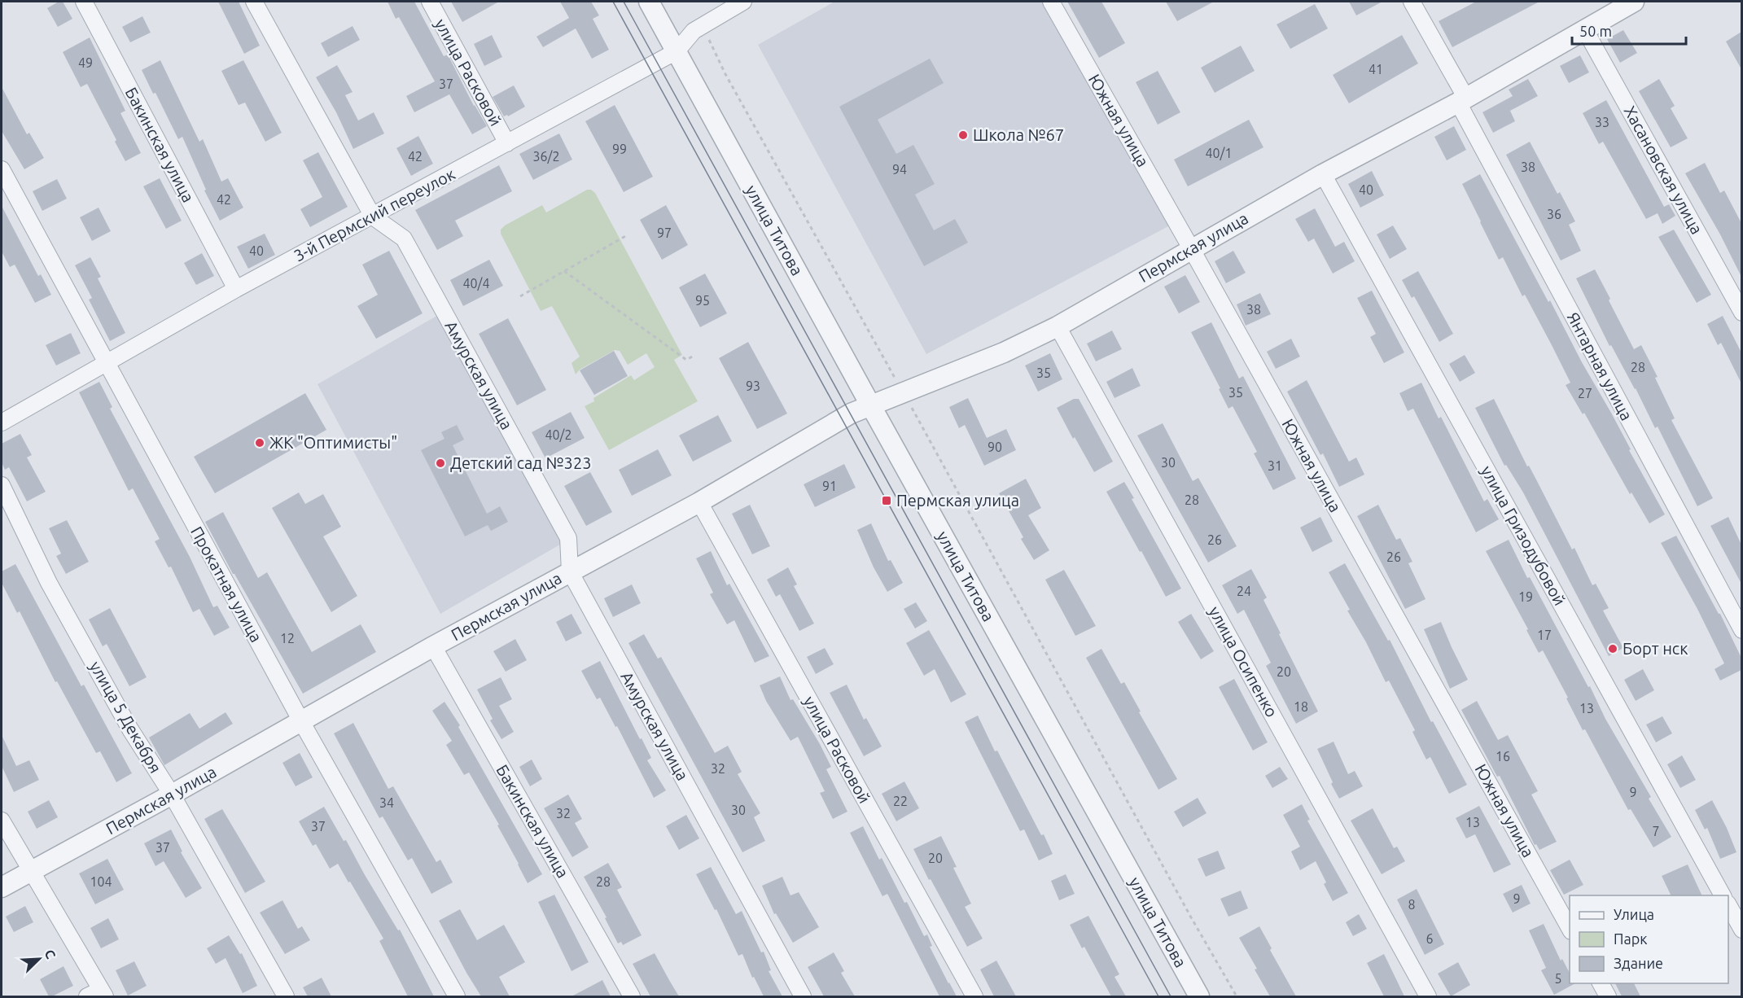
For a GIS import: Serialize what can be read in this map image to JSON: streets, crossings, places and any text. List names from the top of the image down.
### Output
{
  "streets": {
    "street": [
      "улица Расковой",
      "Южная улица",
      "Бакинская улица",
      "Хасановская улица",
      "3-й Пермский переулок",
      "улица Титова",
      "Пермская улица",
      "Янтарная улица",
      "Амурская улица",
      "улица Гризодубовой",
      "Прокатная улица",
      "улица Осипенко",
      "улица 5 Декабря"
    ]
  },
  "crossings": [
    ["улица Расковой", "3-й Пермский переулок"],
    ["улица Расковой", "Пермская улица"],
    ["Южная улица", "Пермская улица"],
    ["Бакинская улица", "3-й Пермский переулок"],
    ["Бакинская улица", "Пермская улица"],
    ["Хасановская улица", "Пермская улица"],
    ["3-й Пермский переулок", "улица Титова"],
    ["3-й Пермский переулок", "Амурская улица"],
    ["3-й Пермский переулок", "Прокатная улица"],
    ["улица Титова", "Пермская улица"],
    ["Пермская улица", "Янтарная улица"],
    ["Пермская улица", "Амурская улица"],
    ["Пермская улица", "улица Гризодубовой"],
    ["Пермская улица", "Прокатная улица"],
    ["Пермская улица", "улица Осипенко"],
    ["Пермская улица", "улица 5 Декабря"]
  ],
  "places": {
    "other": [
      "Школа №67",
      "ЖК \"Оптимисты\"",
      "Детский сад №323",
      "Борт нск"
    ],
    "transit": ["Пермская улица"]
  },
  "house_numbers": [
    "49",
    "41",
    "37",
    "33",
    "99",
    "40/1",
    "42",
    "36/2",
    "38",
    "94",
    "40",
    "42",
    "36",
    "97",
    "40",
    "40/4",
    "95",
    "38",
    "28",
    "35",
    "93",
    "35",
    "27",
    "40/2",
    "90",
    "30",
    "31",
    "91",
    "28",
    "26",
    "26",
    "24",
    "19",
    "17",
    "12",
    "20",
    "18",
    "13",
    "16",
    "32",
    "9",
    "22",
    "34",
    "30",
    "32",
    "13",
    "37",
    "7",
    "37",
    "20",
    "104",
    "28",
    "9",
    "8",
    "6",
    "5"
  ],
  "legend": ["Улица", "Парк", "Здание"],
  "scale_bar": "50 m",
  "north": "top right"
}
